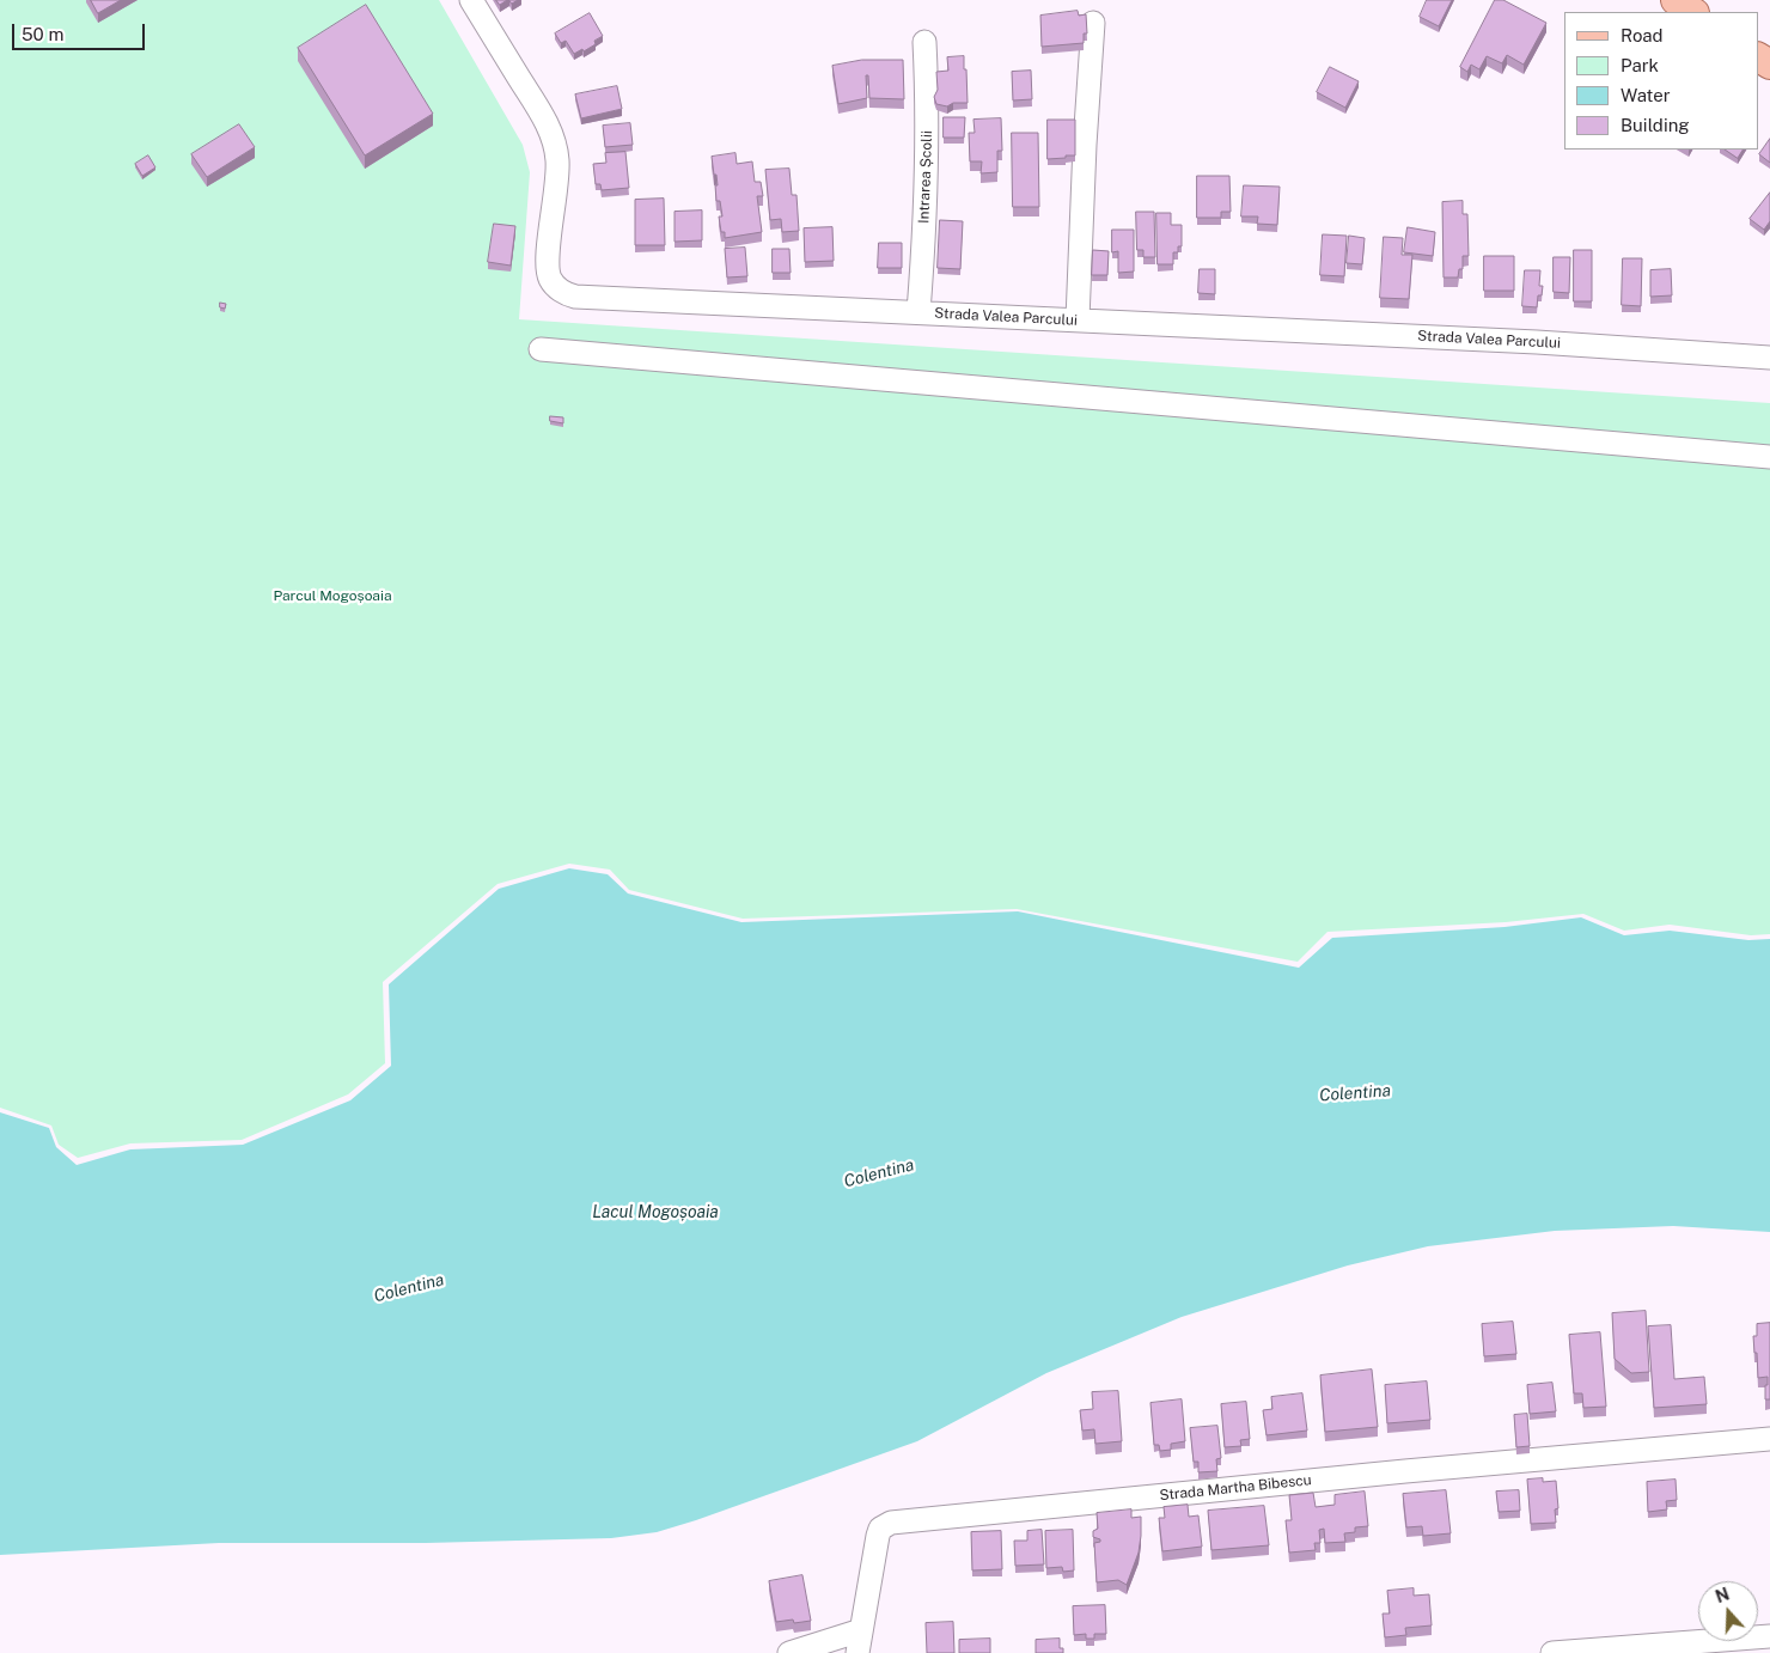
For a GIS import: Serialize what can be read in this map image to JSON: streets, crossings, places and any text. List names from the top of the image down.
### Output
{
  "streets": {
    "street": ["Intrarea Școlii", "Strada Valea Parcului", "Strada Martha Bibescu"]
  },
  "crossings": [
    ["Intrarea Școlii", "Strada Valea Parcului"]
  ],
  "water": ["Colentina", "Lacul Mogoșoaia"],
  "parks": ["Parcul Mogoșoaia"],
  "legend": [
    "Road",
    "Park",
    "Water",
    "Building"
  ],
  "scale_bar": "50 m",
  "north": "top"
}
